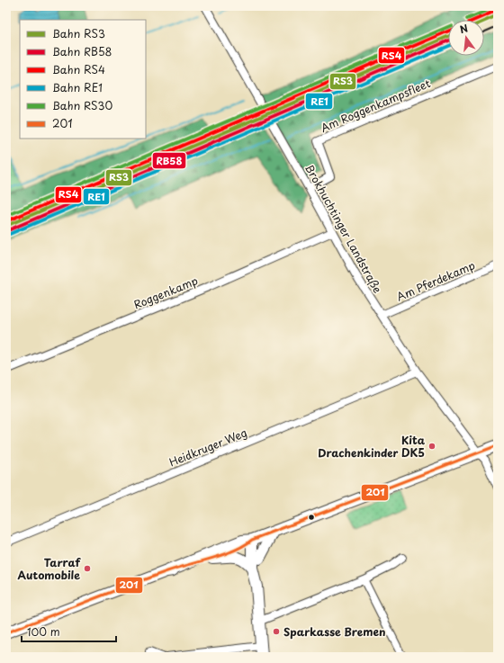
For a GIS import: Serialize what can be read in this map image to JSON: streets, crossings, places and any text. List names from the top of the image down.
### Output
{
  "streets": {
    "street": [
      "Am Roggenkampsfleet",
      "Brokhuchtinger Landstraße",
      "Am Pferdekamp",
      "Roggenkamp",
      "Heidkruger Weg"
    ]
  },
  "crossings": [
    ["Am Roggenkampsfleet", "Brokhuchtinger Landstraße"],
    ["Brokhuchtinger Landstraße", "Am Pferdekamp"],
    ["Brokhuchtinger Landstraße", "Roggenkamp"],
    ["Brokhuchtinger Landstraße", "Heidkruger Weg"]
  ],
  "places": ["Kita Drachenkinder DK5", "Tarraf Automobile", "Sparkasse Bremen"],
  "lines": [
    "rail line RS30",
    "rail line RS4",
    "rail line RS3",
    "rail line RB58",
    "rail line RE1",
    "transit line 201"
  ],
  "legend": [
    "Bahn RS3",
    "Bahn RB58",
    "Bahn RS4",
    "Bahn RE1",
    "Bahn RS30",
    "201"
  ],
  "scale_bar": "100 m",
  "north": "top"
}
